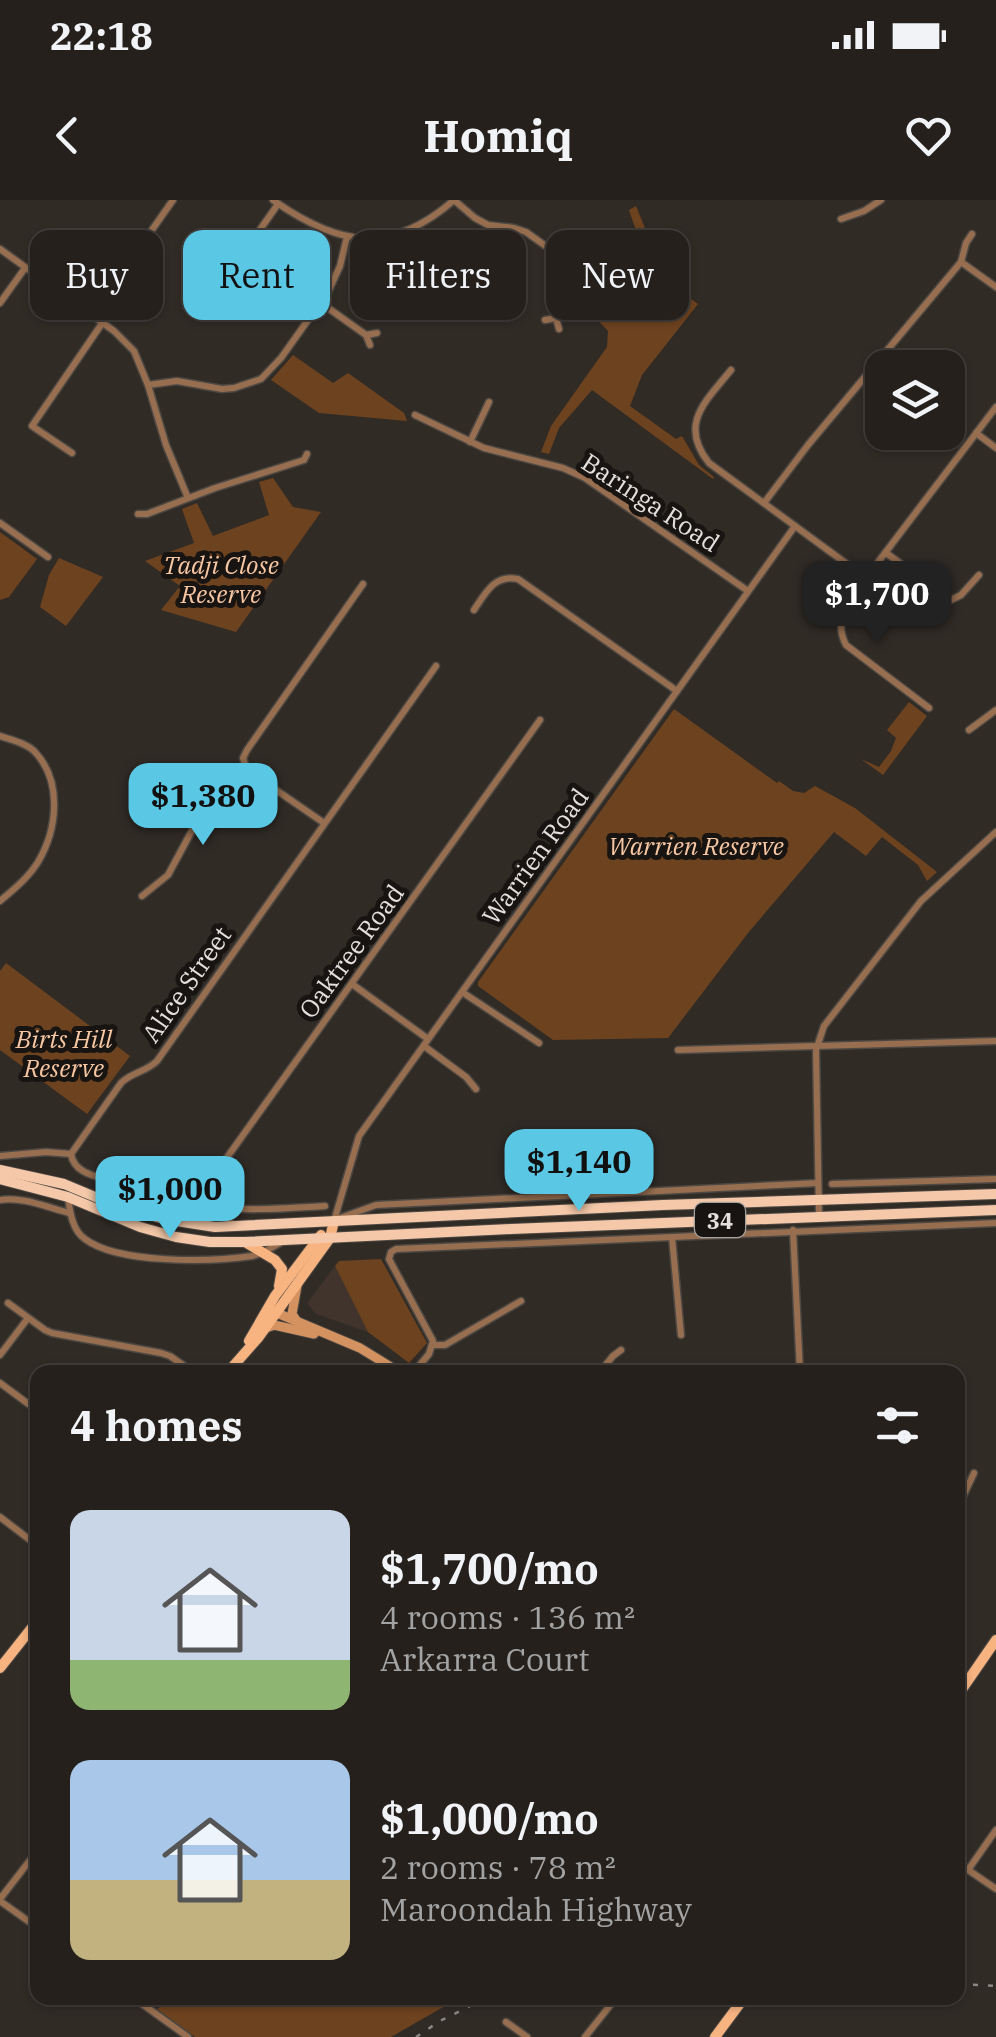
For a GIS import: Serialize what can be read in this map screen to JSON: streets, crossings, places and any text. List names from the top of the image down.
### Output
{
  "streets": {
    "highway": ["34"],
    "street": [
      "Baringa Road",
      "Warrien Road",
      "Oaktree Road",
      "Alice Street"
    ]
  },
  "crossings": [
    ["Baringa Road", "Warrien Road"],
    ["Warrien Road", "34"]
  ],
  "parks": ["Tadji Close Reserve", "Warrien Reserve", "Birts Hill Reserve"],
  "page": {
    "status": "22:18",
    "header": "Homiq",
    "chip": [
      "Buy",
      "Rent",
      "Filters",
      "New"
    ],
    "price": [
      "$1,700",
      "$1,380",
      "$1,140",
      "$1,000"
    ],
    "heading": "4 homes",
    "list": [
      {
        "name": "$1,700/mo",
        "note": "4 rooms · 136 m² · Arkarra Court"
      },
      {
        "name": "$1,000/mo",
        "note": "2 rooms · 78 m² · Maroondah Highway"
      }
    ]
  }
}
